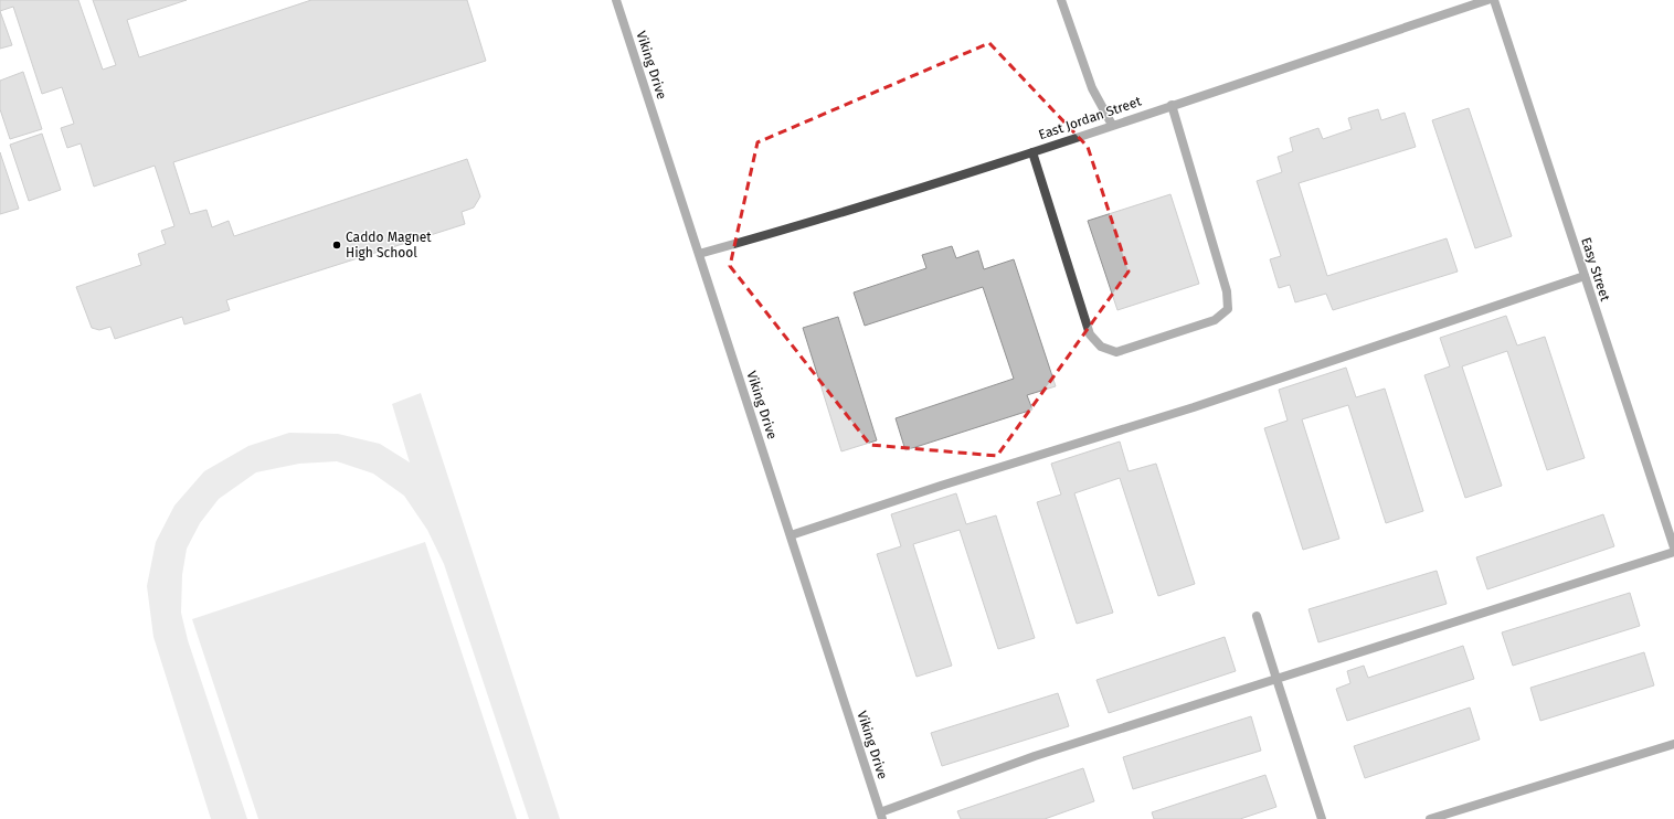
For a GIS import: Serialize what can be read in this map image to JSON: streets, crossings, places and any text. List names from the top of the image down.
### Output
{
  "streets": {
    "street": ["Viking Drive", "East Jordan Street", "Easy Street"]
  },
  "crossings": [
    ["Viking Drive", "East Jordan Street"]
  ],
  "places": ["Caddo Magnet High School"]
}
